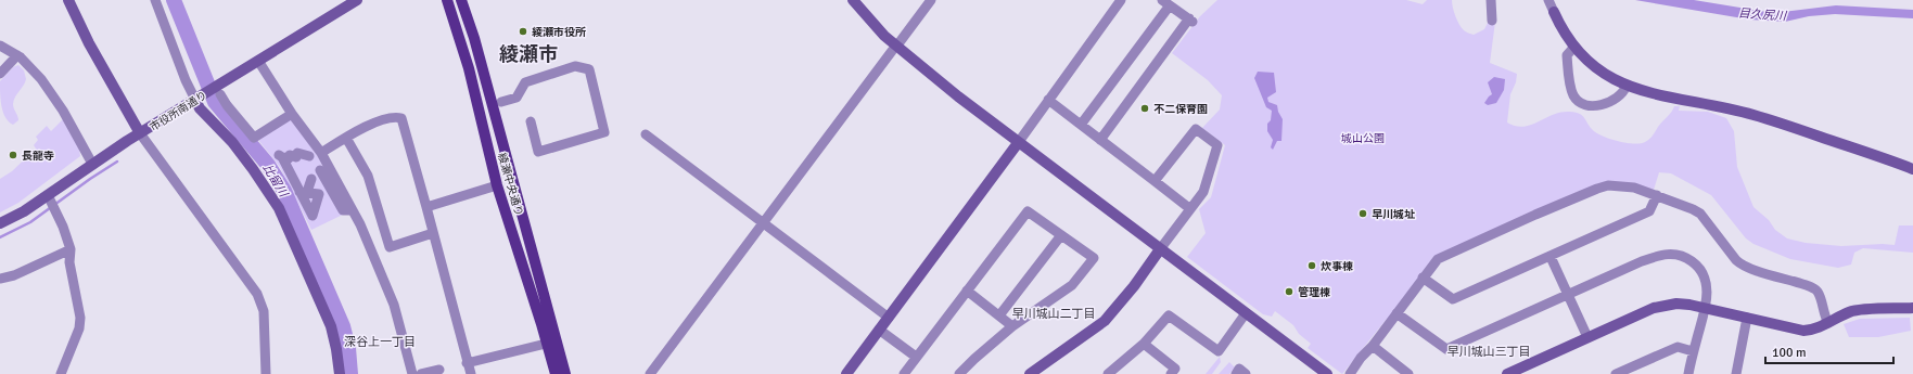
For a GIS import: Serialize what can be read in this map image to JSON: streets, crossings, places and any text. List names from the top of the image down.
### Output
{
  "streets": {
    "main road": ["綾瀬中央通り"],
    "street": ["市役所南通り"]
  },
  "districts": [
    "綾瀬市",
    "早川城山二丁目",
    "深谷上一丁目",
    "早川城山三丁目"
  ],
  "water": ["目久尻川", "比留川"],
  "parks": ["城山公園"],
  "places": [
    "綾瀬市役所",
    "不二保育園",
    "長龍寺",
    "早川城址",
    "炊事棟",
    "管理棟"
  ],
  "scale_bar": "100 m"
}
